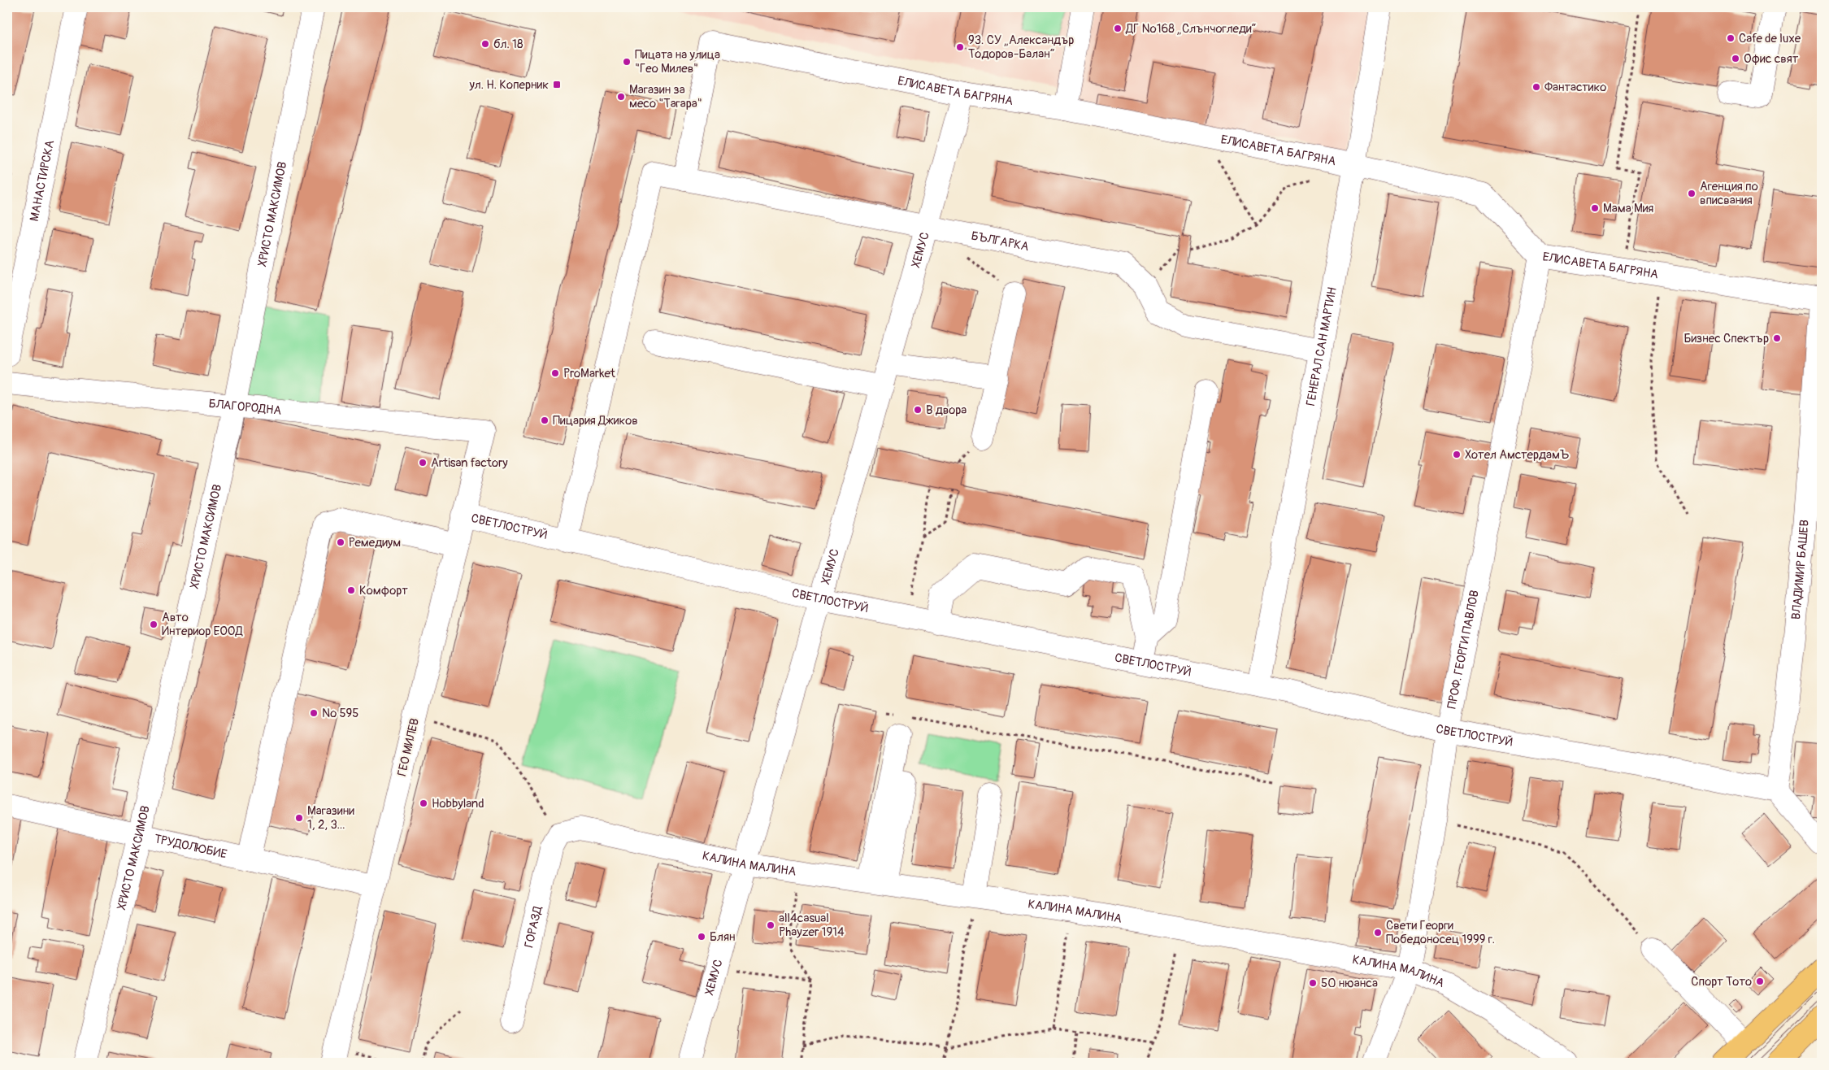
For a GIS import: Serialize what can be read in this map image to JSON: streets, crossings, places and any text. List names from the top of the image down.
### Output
{
  "streets": {
    "street": [
      "ЕЛИСАВЕТА БАГРЯНА",
      "МАНАСТИРСКА",
      "ХРИСТО МАКСИМОВ",
      "БЪЛГАРКА",
      "ХЕМУС",
      "ГЕНЕРАЛ САН МАРТИН",
      "БЛАГОРОДНА",
      "СВЕТЛОСТРУЙ",
      "ВЛАДИМИР БАШЕВ",
      "ПРОФ. ГЕОРГИ ПАВЛОВ",
      "ГЕО МИЛЕВ",
      "ТРУДОЛЮБИЕ",
      "КАЛИНА МАЛИНА",
      "ГОРАЗД"
    ]
  },
  "crossings": [
    ["ЕЛИСАВЕТА БАГРЯНА", "БЪЛГАРКА"],
    ["ЕЛИСАВЕТА БАГРЯНА", "ХЕМУС"],
    ["ЕЛИСАВЕТА БАГРЯНА", "ГЕНЕРАЛ САН МАРТИН"],
    ["ЕЛИСАВЕТА БАГРЯНА", "ВЛАДИМИР БАШЕВ"],
    ["ЕЛИСАВЕТА БАГРЯНА", "ПРОФ. ГЕОРГИ ПАВЛОВ"],
    ["ХРИСТО МАКСИМОВ", "БЛАГОРОДНА"],
    ["ХРИСТО МАКСИМОВ", "ТРУДОЛЮБИЕ"],
    ["БЪЛГАРКА", "ХЕМУС"],
    ["БЪЛГАРКА", "ГЕНЕРАЛ САН МАРТИН"],
    ["БЪЛГАРКА", "СВЕТЛОСТРУЙ"],
    ["ХЕМУС", "СВЕТЛОСТРУЙ"],
    ["ХЕМУС", "КАЛИНА МАЛИНА"],
    ["ГЕНЕРАЛ САН МАРТИН", "СВЕТЛОСТРУЙ"],
    ["БЛАГОРОДНА", "ГЕО МИЛЕВ"],
    ["СВЕТЛОСТРУЙ", "ВЛАДИМИР БАШЕВ"],
    ["СВЕТЛОСТРУЙ", "ПРОФ. ГЕОРГИ ПАВЛОВ"],
    ["СВЕТЛОСТРУЙ", "ГЕО МИЛЕВ"],
    ["ПРОФ. ГЕОРГИ ПАВЛОВ", "КАЛИНА МАЛИНА"],
    ["ГЕО МИЛЕВ", "ТРУДОЛЮБИЕ"],
    ["КАЛИНА МАЛИНА", "ГОРАЗД"]
  ],
  "places": {
    "other": [
      "ДГ №168 „Слънчогледи“",
      "Cafe de luxe",
      "бл. 18",
      "93. СУ „Александър Тодоров-Балан“",
      "Офис свят",
      "Пицата на улица \"Гео Милев\"",
      "Фантастико",
      "Магазин за месо \"Тагара\"",
      "Агенция по вписвания",
      "Мама Мия",
      "Бизнес Спектър",
      "ProMarket",
      "В двора",
      "Пицария Джиков",
      "Хотел АмстердамЪ",
      "Artisan factory",
      "Ремедиум",
      "Комфорт",
      "Авто Интериор ЕООД",
      "No 595",
      "Hobbyland",
      "Магазини 1, 2, 3...",
      "all4casual Phayzer 1914",
      "Свети Георги Победоносец 1999 г.",
      "Блян",
      "Спорт Тото",
      "50 нюанса"
    ],
    "transit": ["ул. Н. Коперник"]
  }
}
